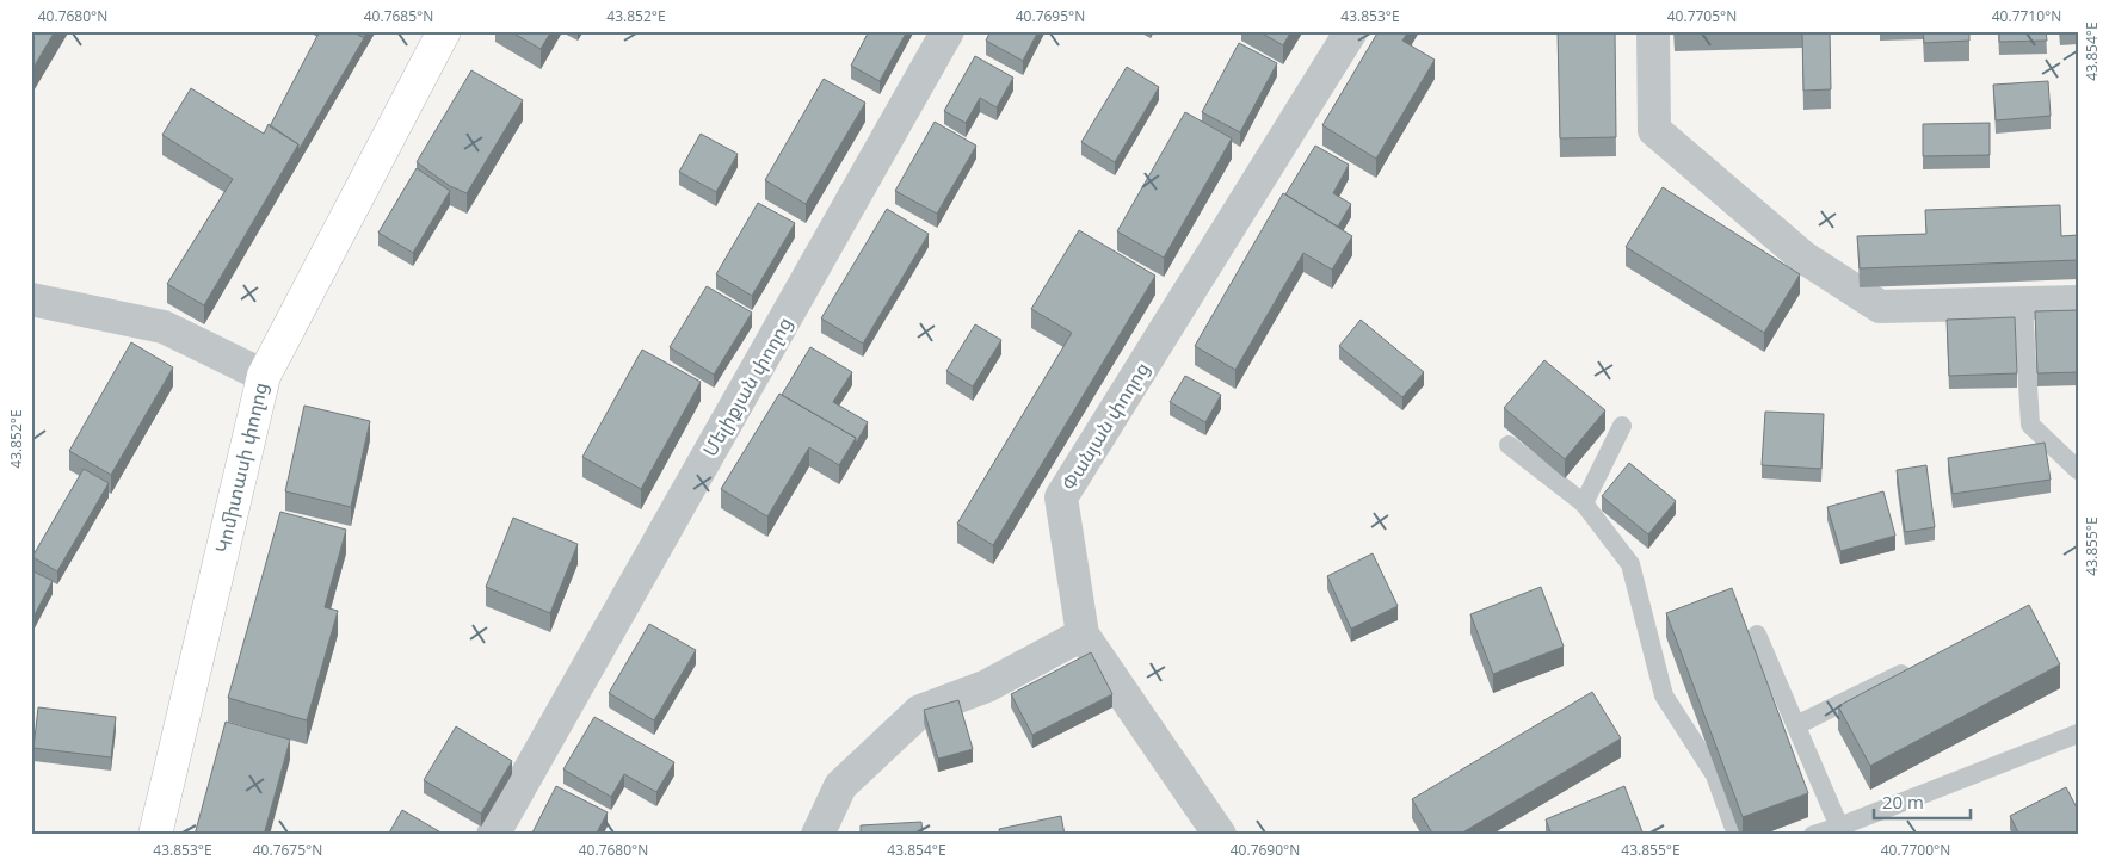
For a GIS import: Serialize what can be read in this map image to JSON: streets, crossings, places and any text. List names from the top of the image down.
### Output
{
  "streets": {
    "main road": ["Կոմիտասի փողոց"],
    "street": ["Մելիքյան փողոց", "Փանյան փողոց"]
  },
  "scale_bar": "20 m",
  "coordinates": [
    "40.7680°N",
    "40.7685°N",
    "43.852°E",
    "40.7695°N",
    "43.853°E",
    "40.7705°N",
    "40.7710°N",
    "43.854°E",
    "43.855°E",
    "40.7675°N",
    "40.7690°N",
    "40.7700°N"
  ]
}
